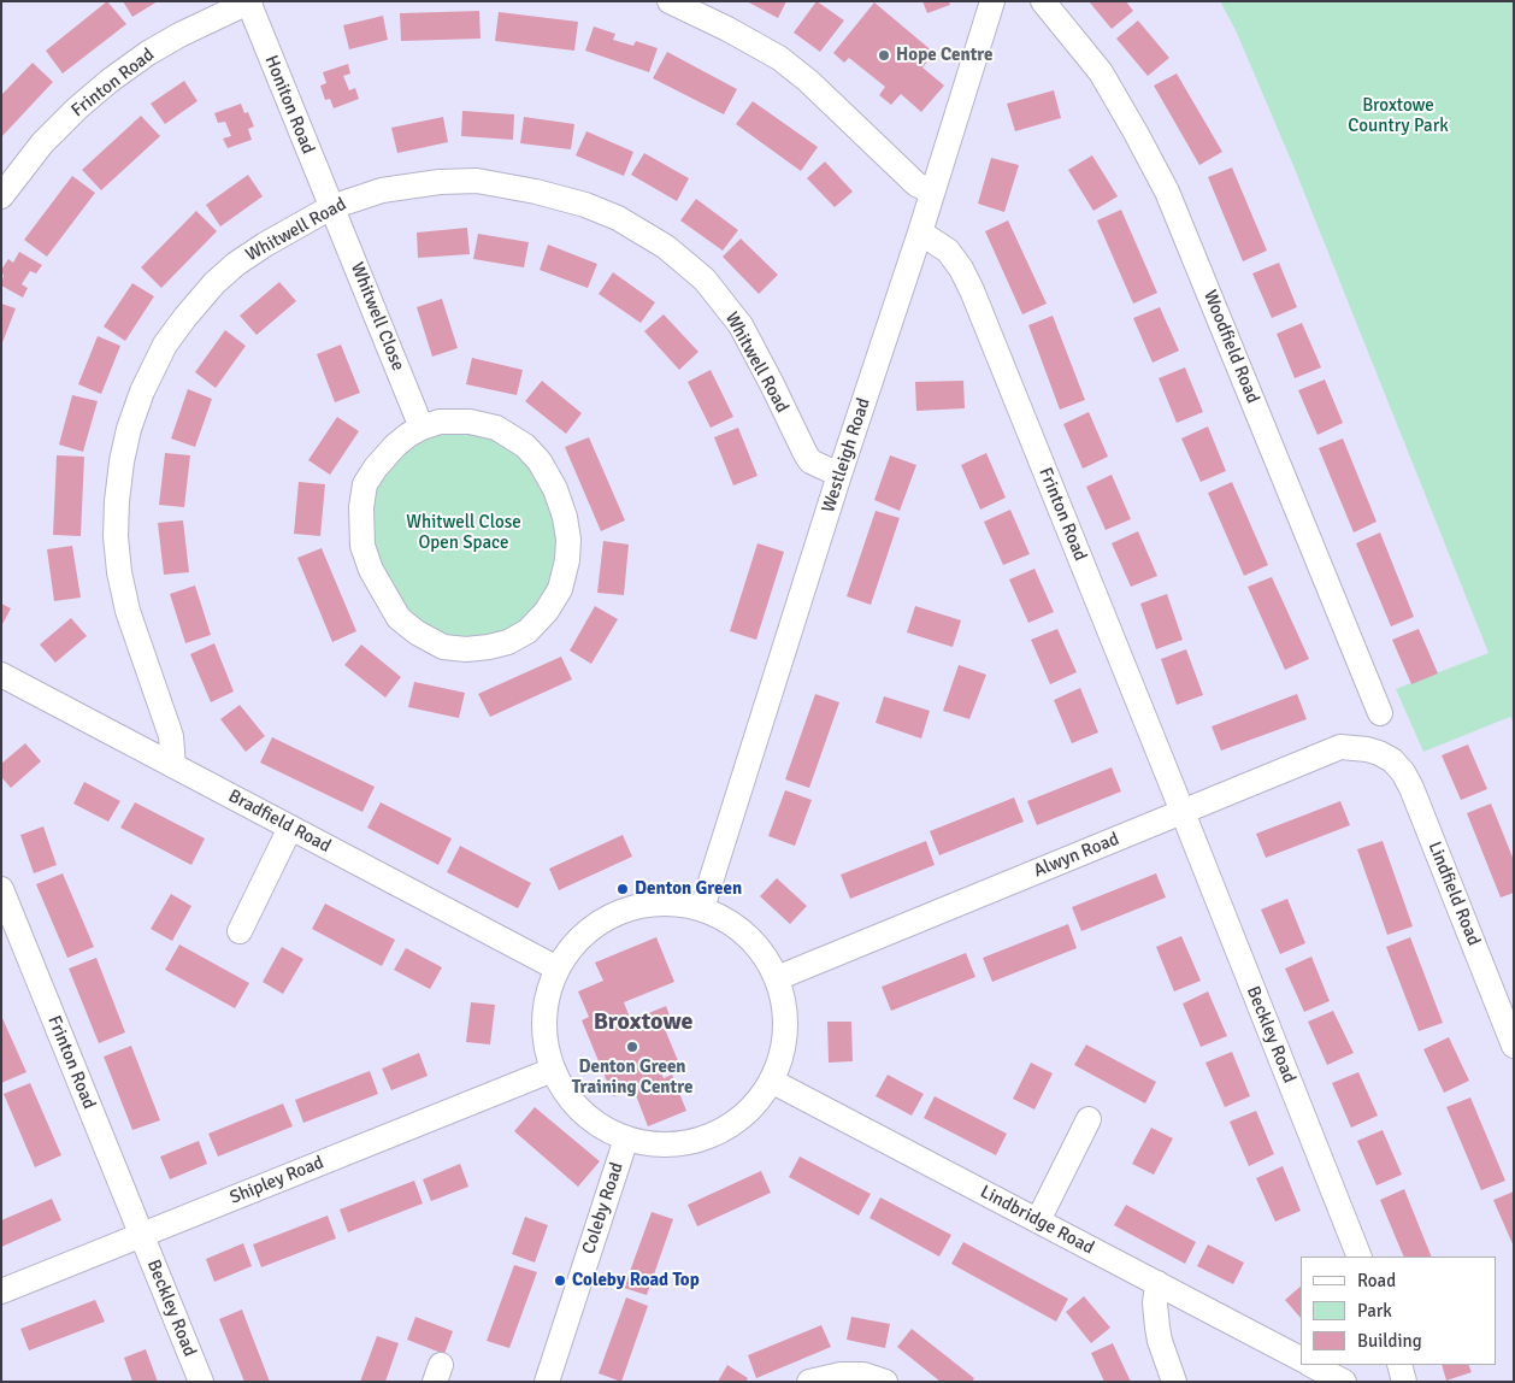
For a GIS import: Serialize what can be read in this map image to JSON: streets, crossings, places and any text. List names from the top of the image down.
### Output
{
  "streets": {
    "street": [
      "Frinton Road",
      "Honiton Road",
      "Whitwell Road",
      "Whitwell Close",
      "Woodfield Road",
      "Westleigh Road",
      "Bradfield Road",
      "Alwyn Road",
      "Lindfield Road",
      "Beckley Road",
      "Shipley Road",
      "Coleby Road",
      "Lindbridge Road"
    ]
  },
  "crossings": [
    ["Frinton Road", "Honiton Road"],
    ["Frinton Road", "Westleigh Road"],
    ["Frinton Road", "Alwyn Road"],
    ["Frinton Road", "Beckley Road"],
    ["Frinton Road", "Shipley Road"],
    ["Honiton Road", "Whitwell Road"],
    ["Honiton Road", "Whitwell Close"],
    ["Whitwell Road", "Whitwell Close"],
    ["Whitwell Road", "Westleigh Road"],
    ["Whitwell Road", "Bradfield Road"],
    ["Alwyn Road", "Lindfield Road"],
    ["Alwyn Road", "Beckley Road"],
    ["Beckley Road", "Shipley Road"]
  ],
  "districts": ["Broxtowe"],
  "parks": ["Broxtowe Country Park", "Whitwell Close Open Space"],
  "places": [
    "Hope Centre",
    "Denton Green",
    "Denton Green Training Centre",
    "Coleby Road Top"
  ],
  "legend": ["Road", "Park", "Building"]
}
